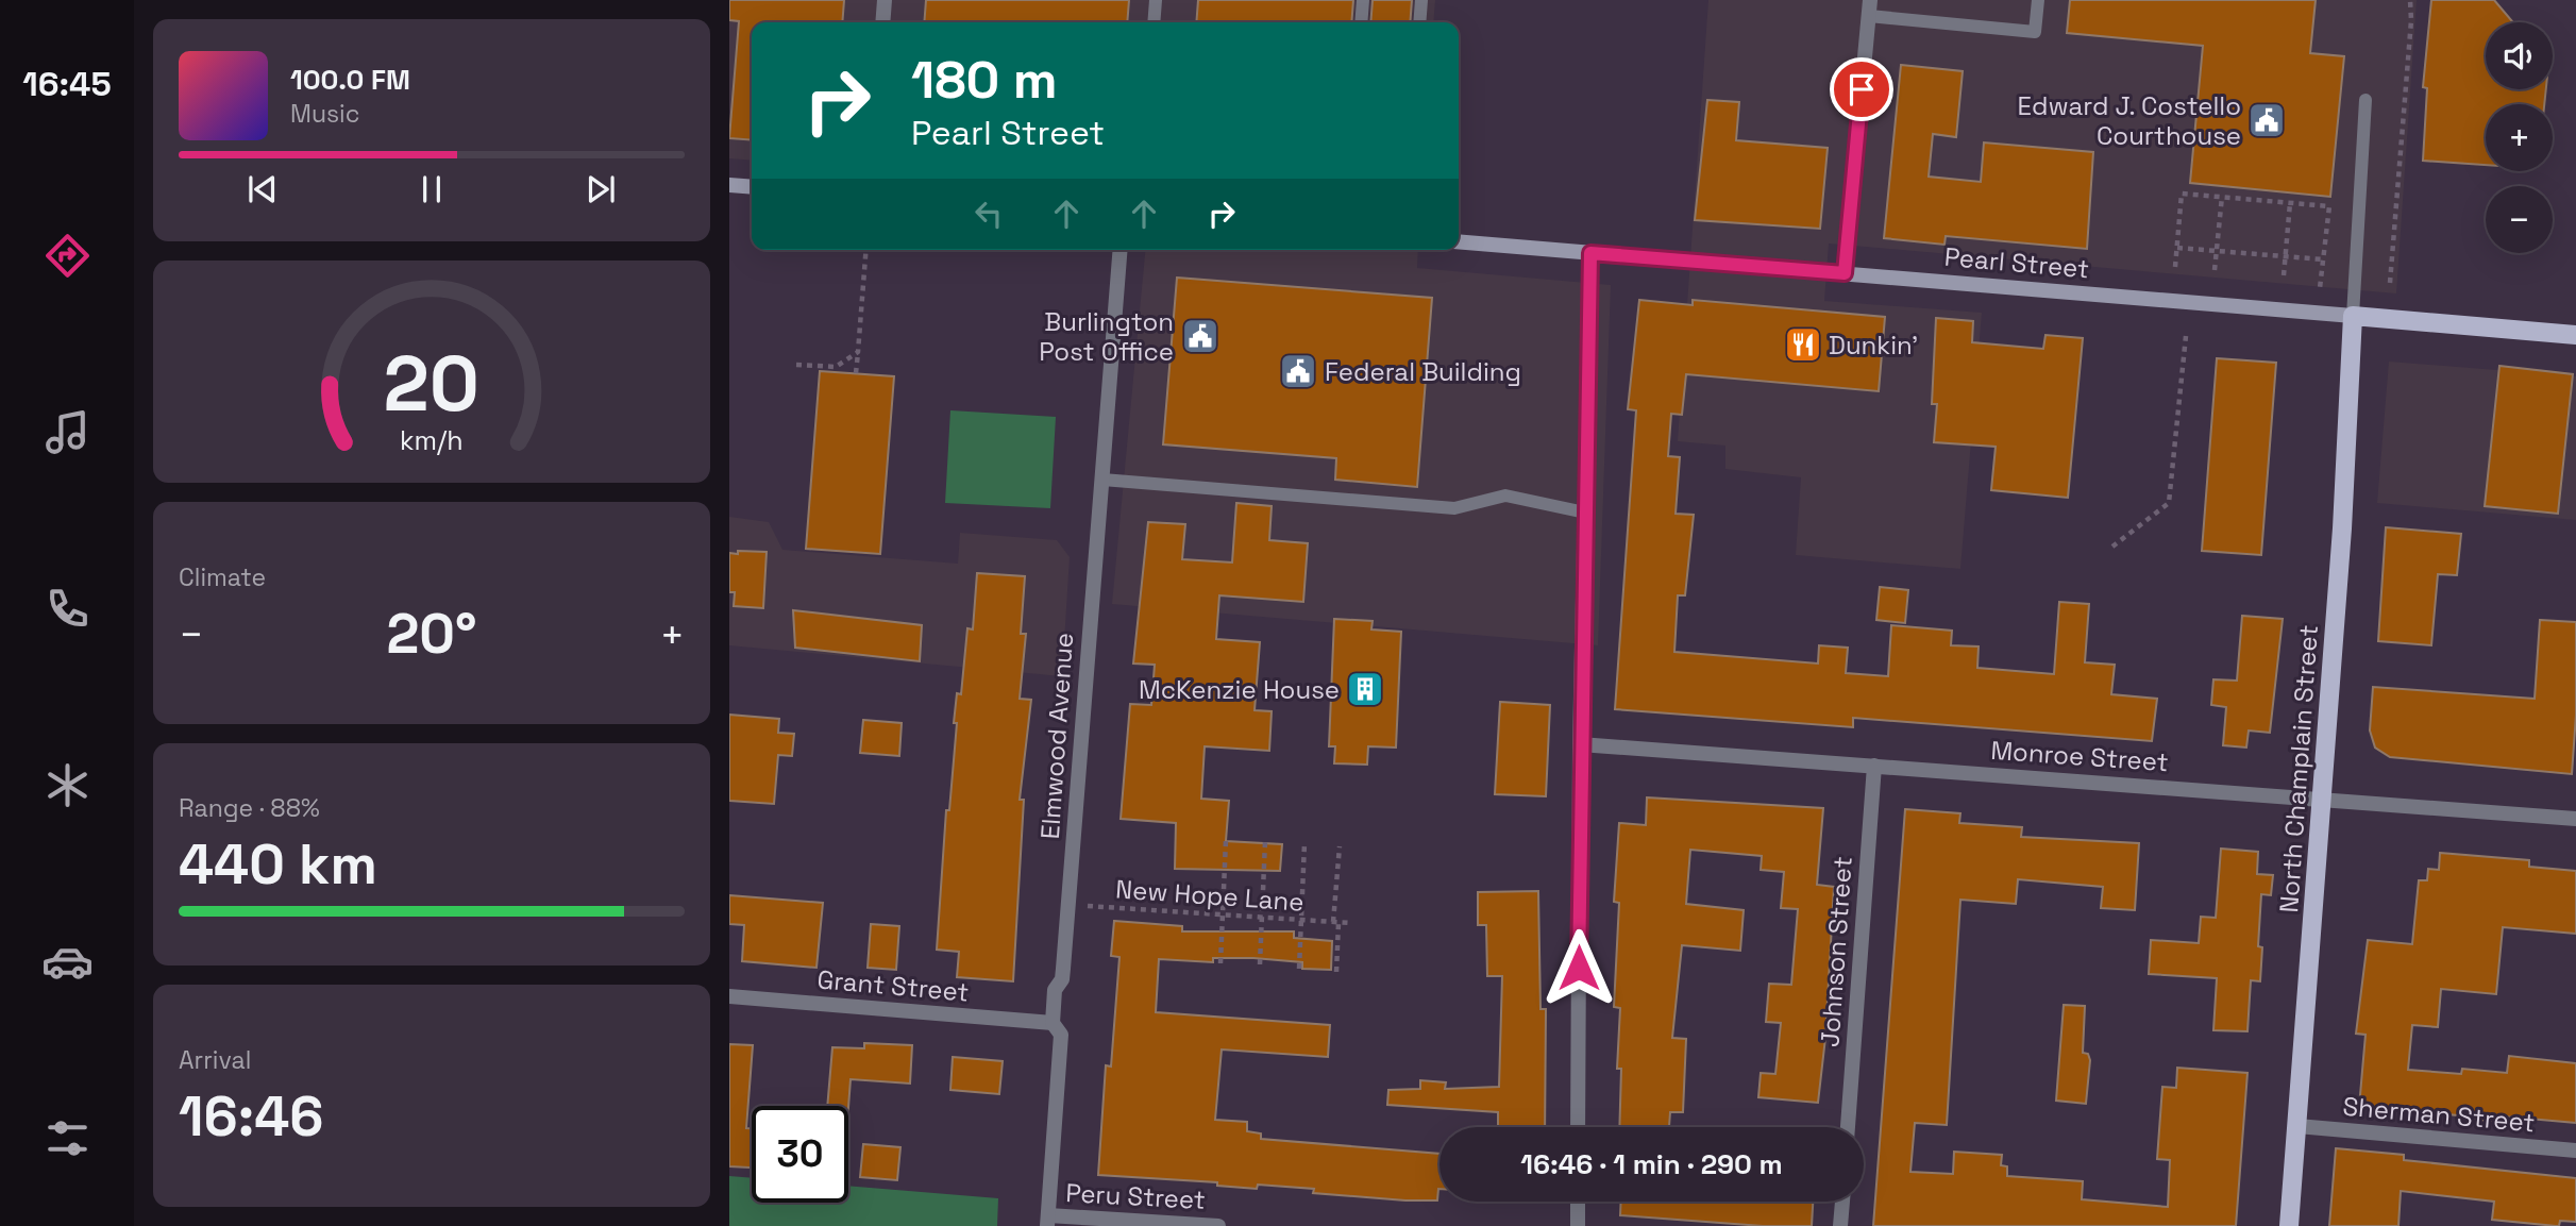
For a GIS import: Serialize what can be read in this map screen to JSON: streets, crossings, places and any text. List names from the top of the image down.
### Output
{
  "streets": {
    "main road": ["Pearl Street", "North Champlain Street"],
    "street": [
      "Elmwood Avenue",
      "Monroe Street",
      "Johnson Street",
      "Grant Street",
      "Sherman Street",
      "Peru Street"
    ],
    "path": ["New Hope Lane"]
  },
  "crossings": [
    ["Pearl Street", "North Champlain Street"],
    ["Elmwood Avenue", "New Hope Lane"],
    ["Elmwood Avenue", "Grant Street"],
    ["Elmwood Avenue", "Peru Street"],
    ["Monroe Street", "North Champlain Street"],
    ["Monroe Street", "Johnson Street"],
    ["North Champlain Street", "Sherman Street"]
  ],
  "places": {
    "public building": ["Edward J. Costello Courthouse", "Burlington Post Office", "Federal Building"],
    "restaurant": ["Dunkin'"],
    "building": ["McKenzie House"]
  },
  "page": {
    "tabs": "16:45",
    "map_buttons": ["+", "−"],
    "turn": ["180 m", "Pearl Street"],
    "song": ["100.0 FM", "Music"],
    "tile": [
      "Climate",
      ["Range · 88%", "440 km"],
      ["Arrival", "16:46"]
    ],
    "heat": ["−", "20°", "+"],
    "limit": "30",
    "trip": "16:46 · 1 min · 290 m",
    "gauge": ["20", "km/h"]
  }
}
